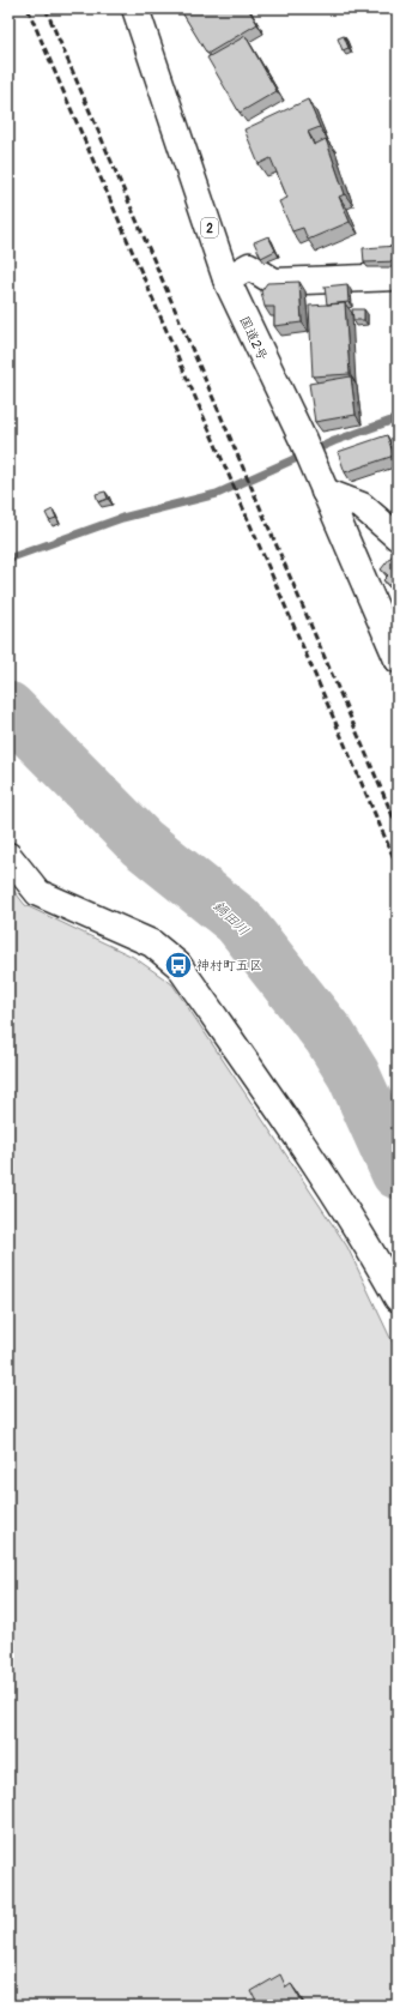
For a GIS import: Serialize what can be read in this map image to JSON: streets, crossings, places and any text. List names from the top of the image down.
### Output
{
  "streets": {
    "main road": ["2", "国道2号"]
  },
  "water": ["鍋田川"],
  "places": {
    "bus stop": ["神村町五区"]
  }
}
